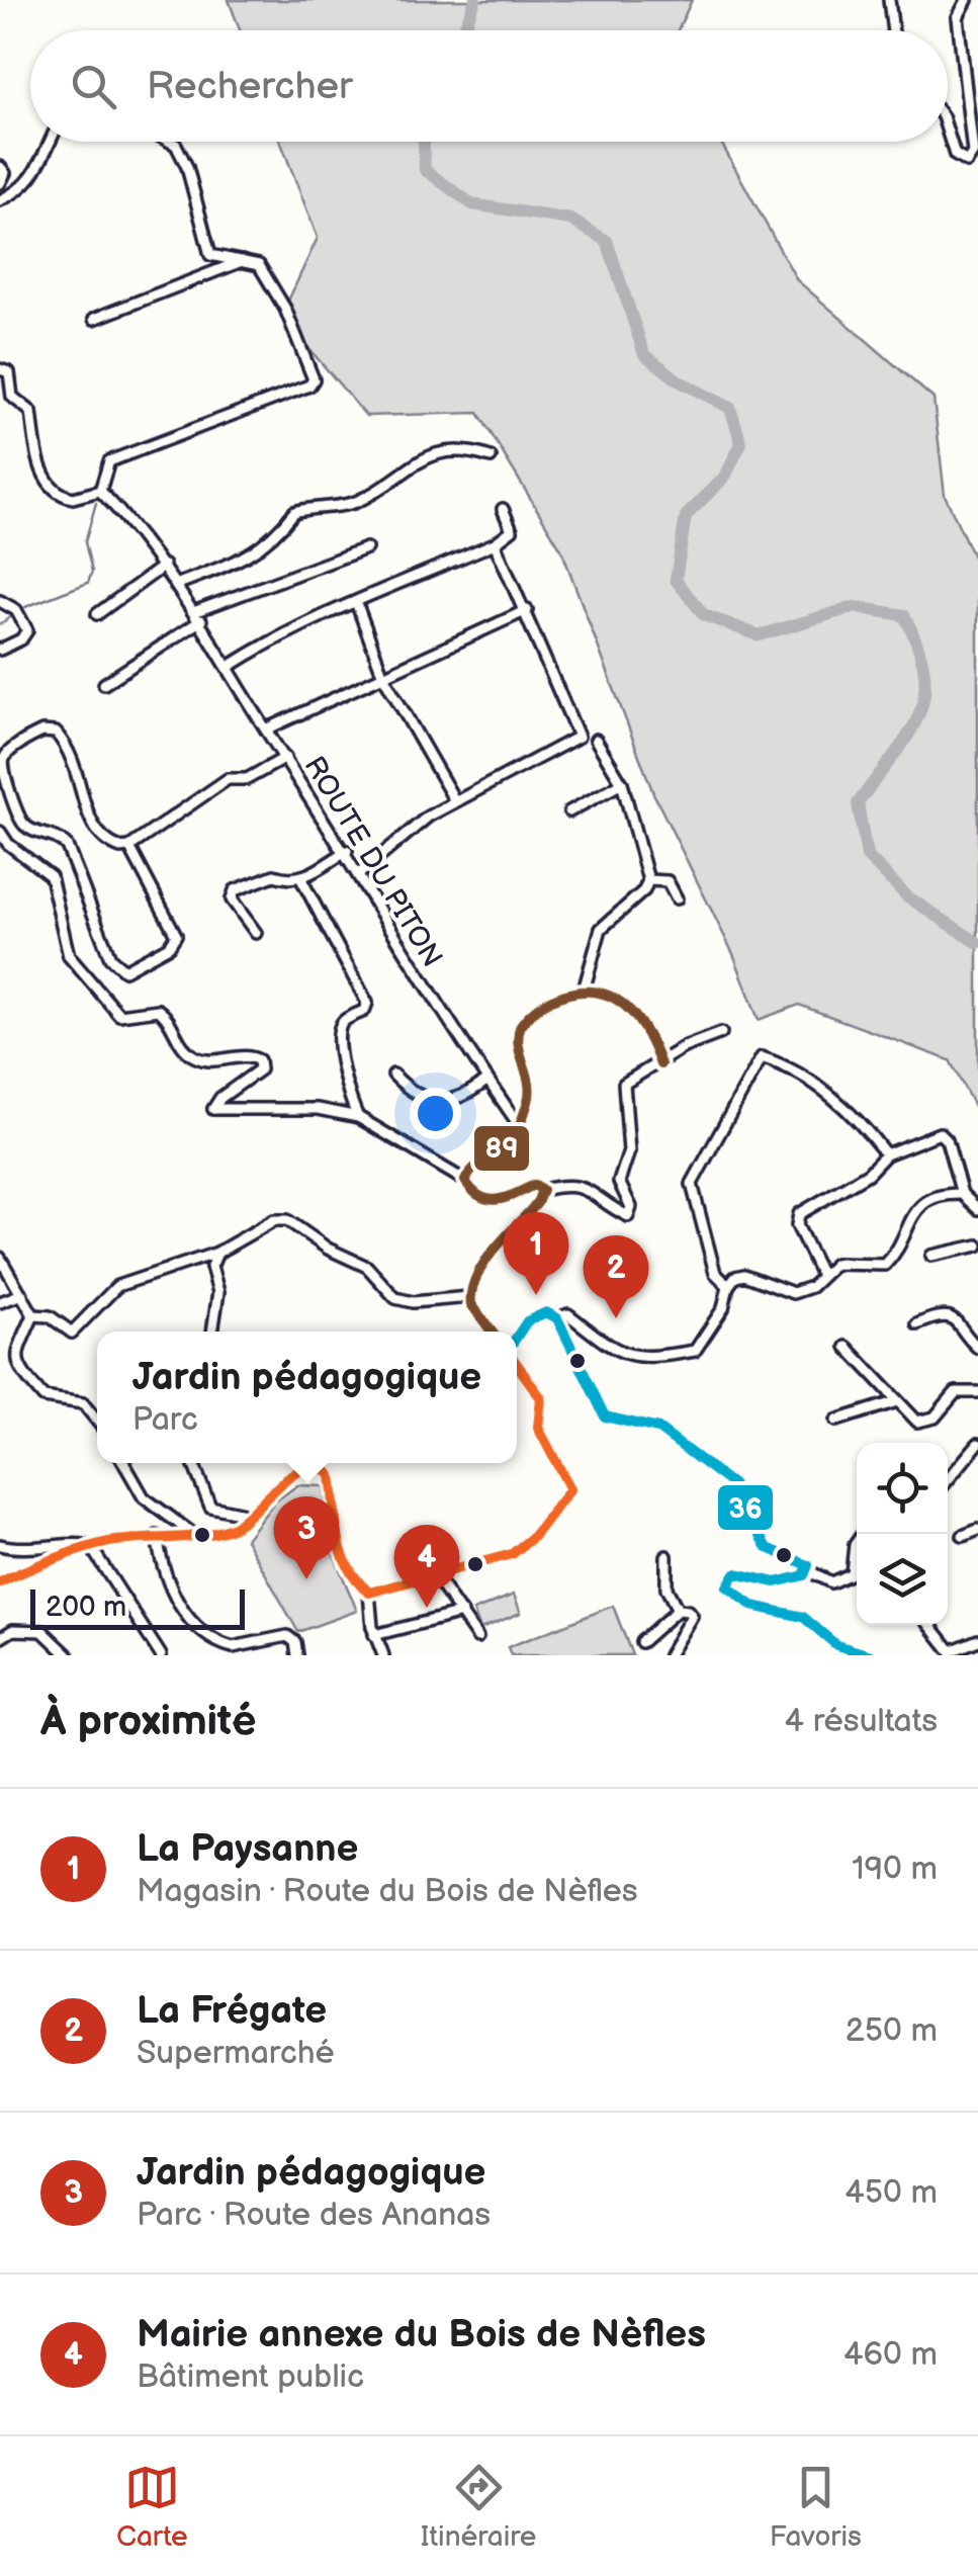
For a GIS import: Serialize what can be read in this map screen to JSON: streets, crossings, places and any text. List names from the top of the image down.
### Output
{
  "streets": {
    "street": ["ROUTE DU PITON"]
  },
  "lines": ["transit line 89", "transit line 36"],
  "scale_bar": "200 m",
  "page": {
    "search": "Rechercher",
    "pins": [
      "1",
      "2",
      "3",
      "4"
    ],
    "popup": ["Jardin pédagogique", "Parc"],
    "scale": "200 m",
    "heading": ["À proximité", "4 résultats"],
    "list": [
      {
        "mark": "1",
        "name": "La Paysanne",
        "note": "Magasin · Route du Bois de Nèfles",
        "value": "190 m"
      },
      {
        "mark": "2",
        "name": "La Frégate",
        "note": "Supermarché",
        "value": "250 m"
      },
      {
        "mark": "3",
        "name": "Jardin pédagogique",
        "note": "Parc · Route des Ananas",
        "value": "450 m"
      },
      {
        "mark": "4",
        "name": "Mairie annexe du Bois de Nèfles",
        "note": "Bâtiment public",
        "value": "460 m"
      }
    ],
    "nav": ["Carte", "Itinéraire", "Favoris"]
  }
}
